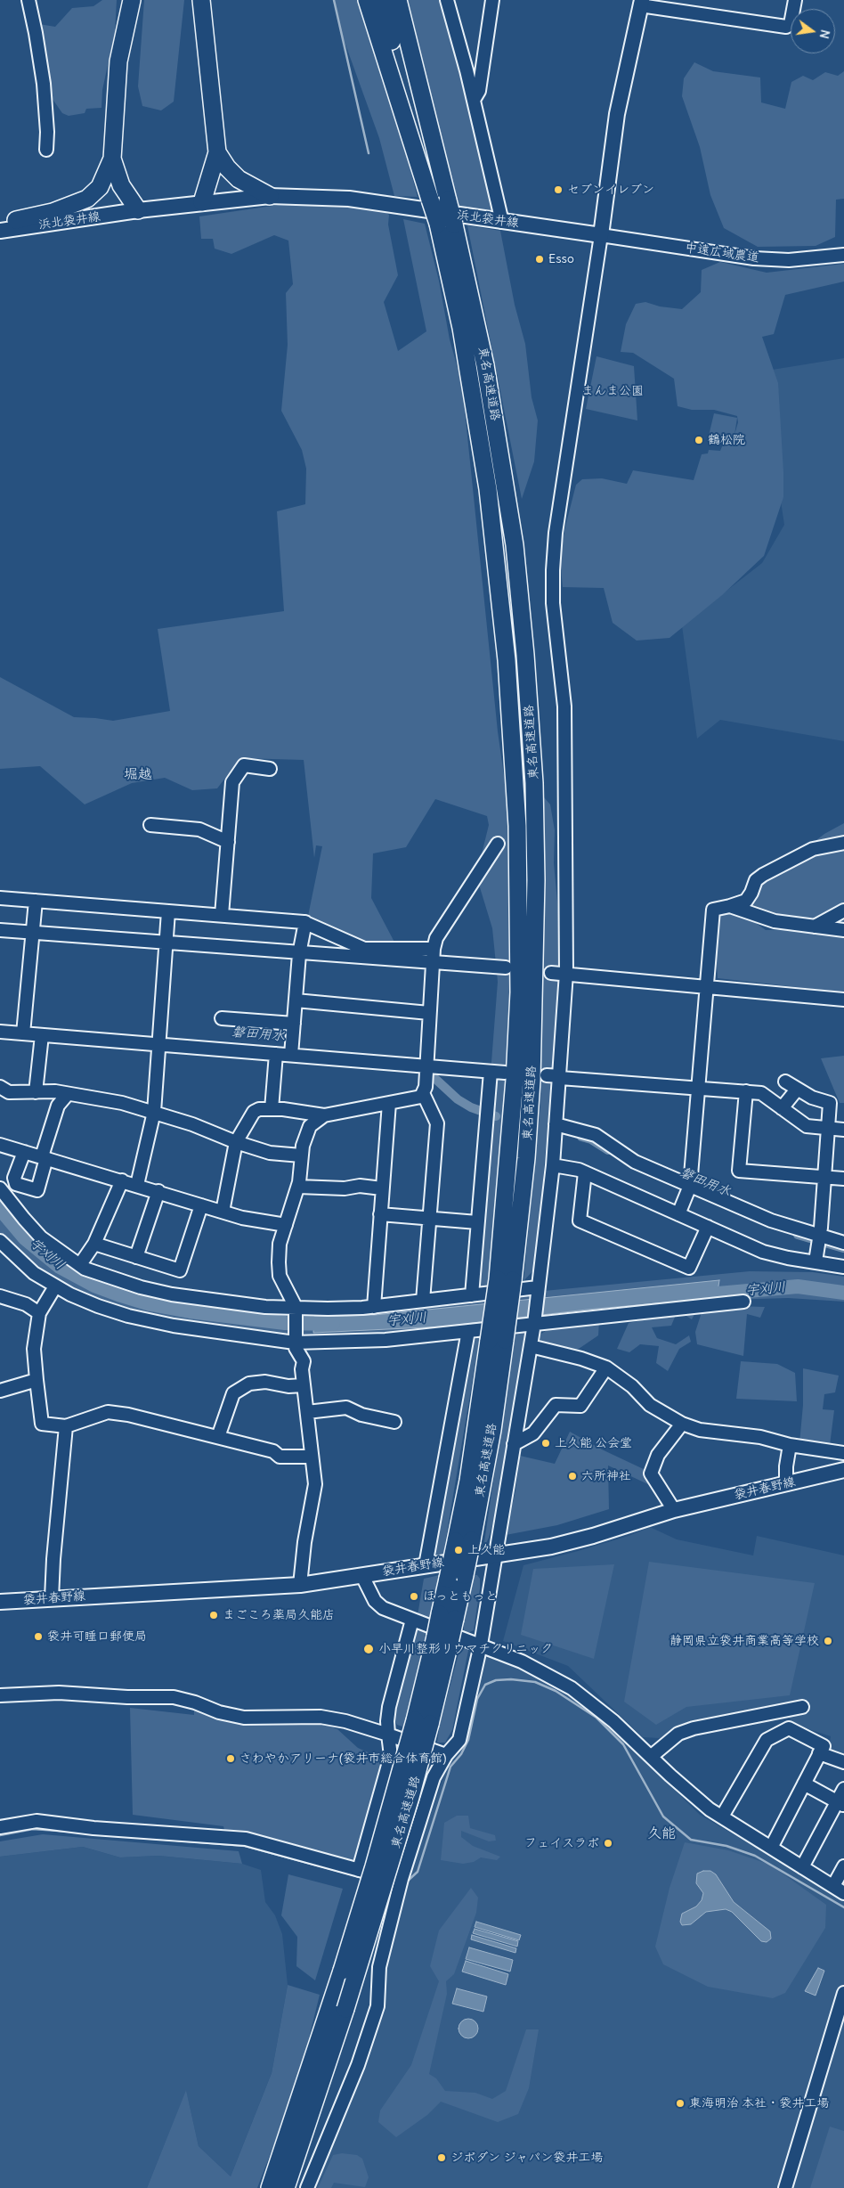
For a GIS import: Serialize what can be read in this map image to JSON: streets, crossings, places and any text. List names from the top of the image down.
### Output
{
  "streets": {
    "highway": ["東名高速道路"],
    "main road": ["浜北袋井線", "袋井春野線"],
    "street": ["中遠広域農道"]
  },
  "crossings": [
    ["浜北袋井線", "中遠広域農道"]
  ],
  "districts": ["堀越", "久能"],
  "water": ["磐田用水", "宇刈川"],
  "parks": ["まんま公園"],
  "places": [
    "セブンイレブン",
    "Esso",
    "鶴松院",
    "上久能 公会堂",
    "六所神社",
    "上久能",
    "ほっともっと",
    "まごころ薬局久能店",
    "袋井可睡口郵便局",
    "静岡県立袋井商業高等学校",
    "小早川整形リウマチクリニック",
    "さわやかアリーナ(袋井市総合体育館)",
    "フェイスラボ",
    "東海明治 本社・袋井工場",
    "ジボダン ジャパン袋井工場"
  ],
  "north": "right"
}
